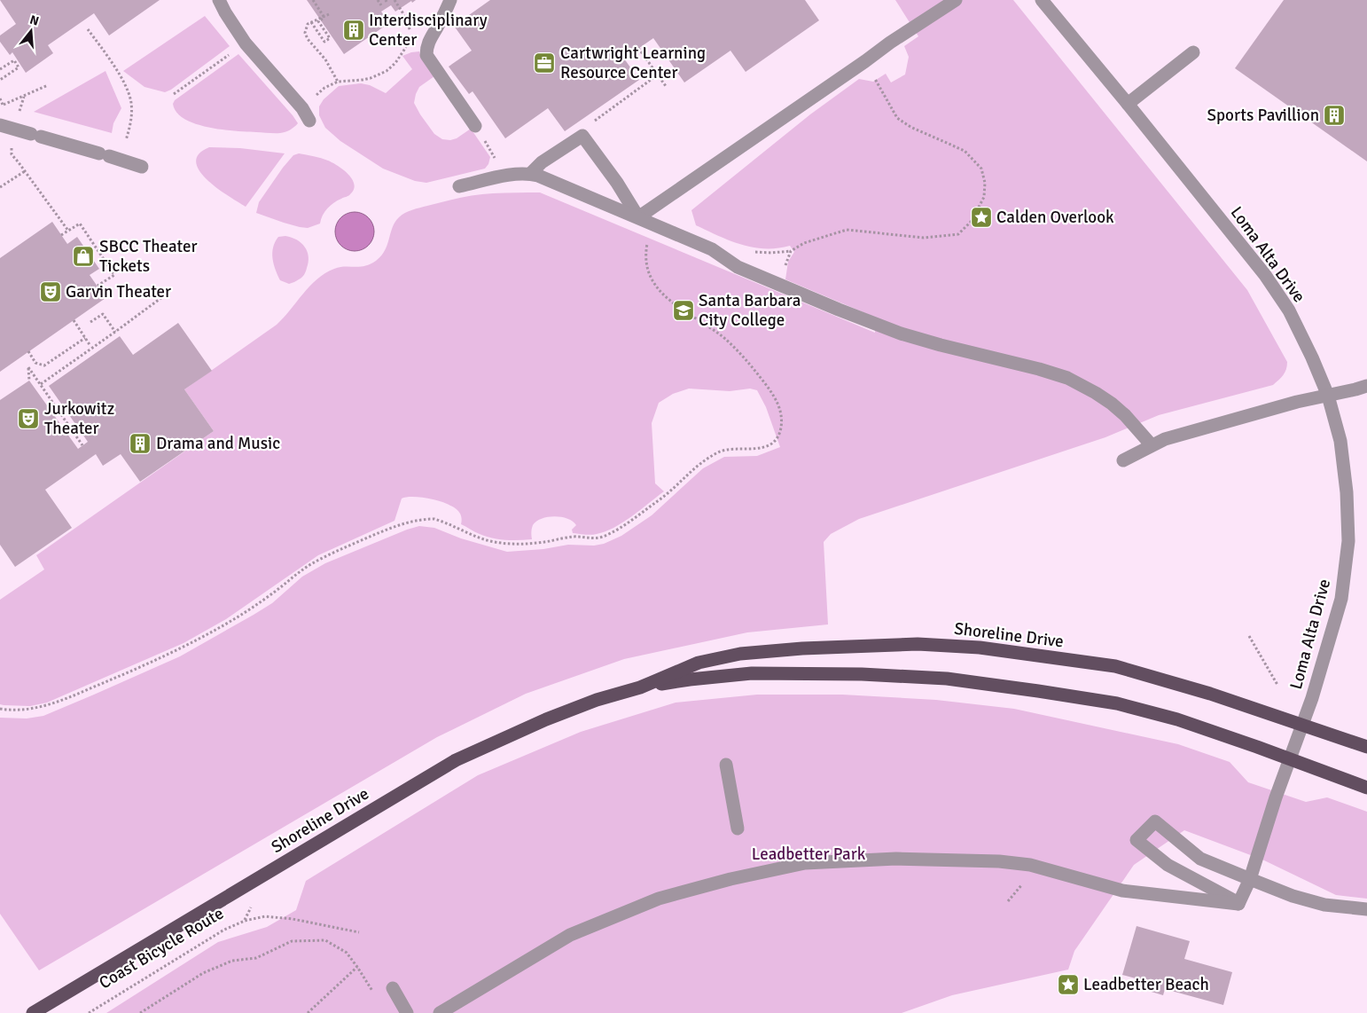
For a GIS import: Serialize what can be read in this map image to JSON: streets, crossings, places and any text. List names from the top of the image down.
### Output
{
  "streets": {
    "main road": ["Shoreline Drive"],
    "street": ["Loma Alta Drive"],
    "path": ["Coast Bicycle Route"]
  },
  "crossings": [
    ["Loma Alta Drive", "Shoreline Drive"]
  ],
  "parks": ["Leadbetter Park"],
  "places": {
    "building": ["Interdisciplinary Center", "Sports Pavillion", "Drama and Music"],
    "office": ["Cartwright Learning Resource Center"],
    "place": ["Calden Overlook", "Leadbetter Beach"],
    "shop": ["SBCC Theater Tickets"],
    "theatre": ["Garvin Theater", "Jurkowitz Theater"],
    "school or university": ["Santa Barbara City College"]
  },
  "north": "top"
}
